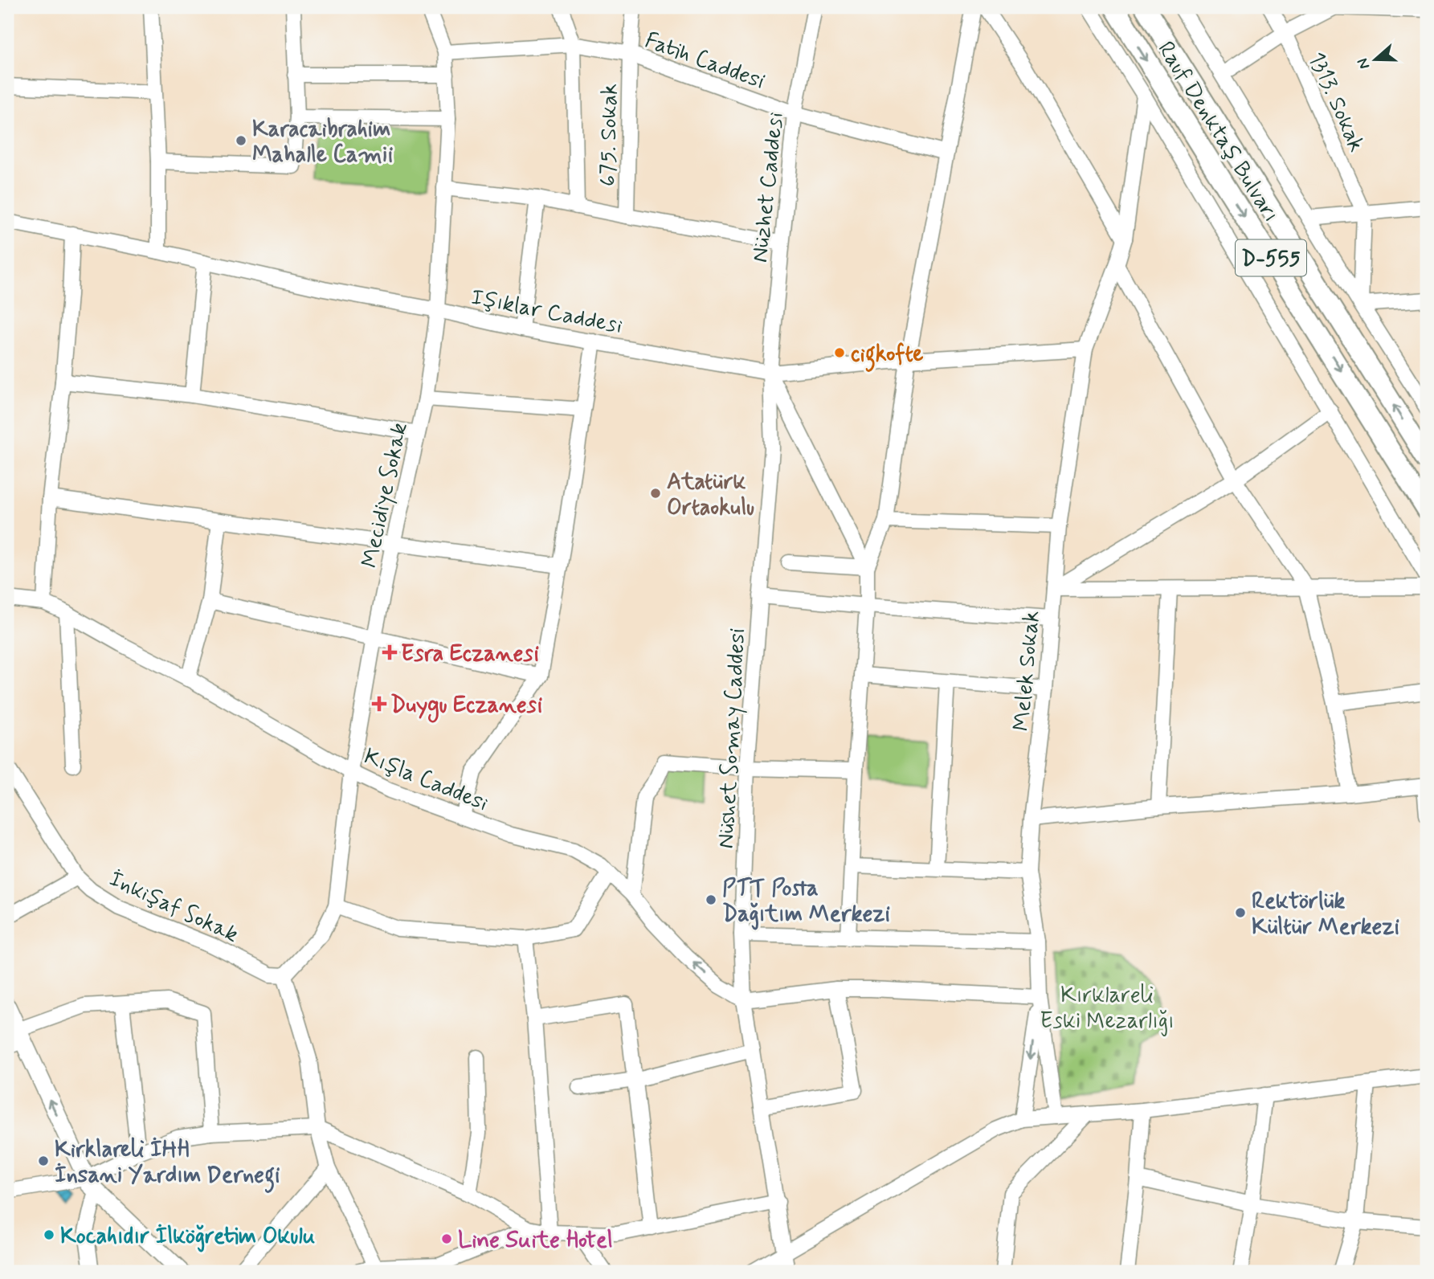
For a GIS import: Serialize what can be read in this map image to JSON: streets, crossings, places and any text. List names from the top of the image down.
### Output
{
  "streets": {
    "highway": ["Rauf Denktaş Bulvarı", "D-555"],
    "street": [
      "Fatih Caddesi",
      "1313. Sokak",
      "675. Sokak",
      "Nüzhet Caddesi",
      "Işıklar Caddesi",
      "Mecidiye Sokak",
      "Melek Sokak",
      "Nüshet Somay Caddesi",
      "Kışla Caddesi",
      "İnkişaf Sokak"
    ]
  },
  "crossings": [
    ["Fatih Caddesi", "675. Sokak"],
    ["Fatih Caddesi", "Nüzhet Caddesi"],
    ["Fatih Caddesi", "Mecidiye Sokak"],
    ["Nüzhet Caddesi", "Işıklar Caddesi"],
    ["Nüzhet Caddesi", "Nüshet Somay Caddesi"],
    ["Işıklar Caddesi", "Mecidiye Sokak"],
    ["Işıklar Caddesi", "Melek Sokak"],
    ["Işıklar Caddesi", "Nüshet Somay Caddesi"],
    ["Mecidiye Sokak", "Kışla Caddesi"],
    ["Mecidiye Sokak", "İnkişaf Sokak"],
    ["Nüshet Somay Caddesi", "Kışla Caddesi"]
  ],
  "parks": ["Kırklareli Eski Mezarlığı"],
  "places": {
    "other": [
      "Karacaibrahim Mahalle Camii",
      "cigkofte",
      "Atatürk Ortaokulu",
      "PTT Posta Dağıtım Merkezi",
      "Rektörlük Kültür Merkezi",
      "Kirklareli İHH İnsani Yardım Dernegi",
      "Kocahıdır İlköğretim Okulu",
      "Line Suite Hotel"
    ],
    "health": ["Esra Eczanesi", "Duygu Eczanesi"]
  },
  "north": "left"
}
